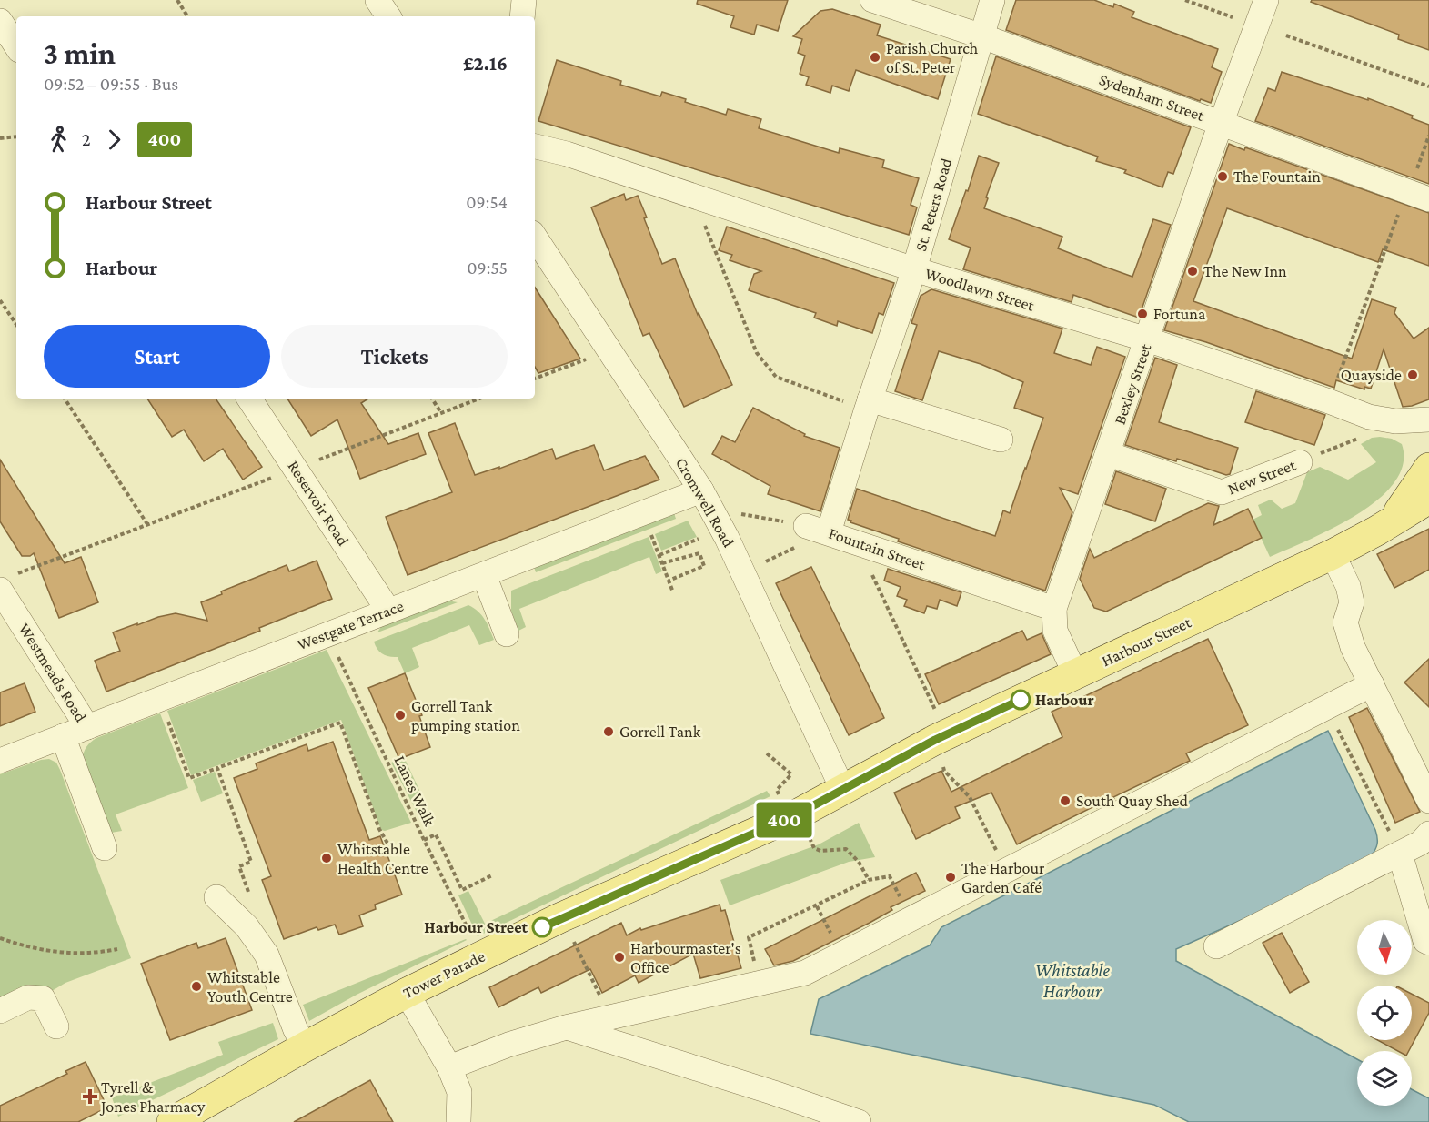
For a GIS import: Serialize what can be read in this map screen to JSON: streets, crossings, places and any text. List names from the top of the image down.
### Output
{
  "streets": {
    "main road": ["Harbour Street", "Tower Parade"],
    "street": [
      "Sydenham Street",
      "St. Peters Road",
      "Woodlawn Street",
      "Bexley Street",
      "New Street",
      "Cromwell Road",
      "Reservoir Road",
      "Fountain Street",
      "Westgate Terrace",
      "Westmeads Road"
    ],
    "path": ["Lanes Walk"]
  },
  "crossings": [
    ["Sydenham Street", "St. Peters Road"],
    ["Sydenham Street", "Bexley Street"],
    ["St. Peters Road", "Woodlawn Street"],
    ["St. Peters Road", "Fountain Street"],
    ["Woodlawn Street", "Bexley Street"],
    ["Woodlawn Street", "New Street"],
    ["Bexley Street", "New Street"],
    ["Bexley Street", "Fountain Street"],
    ["Bexley Street", "Harbour Street"],
    ["Cromwell Road", "Westgate Terrace"],
    ["Cromwell Road", "Harbour Street"],
    ["Cromwell Road", "Tower Parade"],
    ["Reservoir Road", "Westgate Terrace"],
    ["Westgate Terrace", "Westmeads Road"],
    ["Westgate Terrace", "Lanes Walk"],
    ["Harbour Street", "Tower Parade"],
    ["Lanes Walk", "Tower Parade"]
  ],
  "water": ["Whitstable Harbour"],
  "places": {
    "other": [
      "Parish Church of St. Peter",
      "The Fountain",
      "The New Inn",
      "Fortuna",
      "Quayside",
      "Harbour",
      "Gorrell Tank pumping station",
      "Gorrell Tank",
      "South Quay Shed",
      "Whitstable Health Centre",
      "The Harbour Garden Café",
      "Harbour Street",
      "Harbourmaster's Office",
      "Whitstable Youth Centre"
    ],
    "health": ["Tyrell & Jones Pharmacy"]
  },
  "lines": ["bus line 400"],
  "north": "bottom",
  "page": {
    "on_map": "400",
    "heading": ["3 min", "09:52 – 09:55 · Bus", "£2.16"],
    "legs": ["2", "400"],
    "list": [
      {
        "name": "Harbour Street",
        "value": "09:54"
      },
      {
        "name": "Harbour",
        "value": "09:55"
      }
    ],
    "buttons": ["Start", "Tickets"]
  }
}
